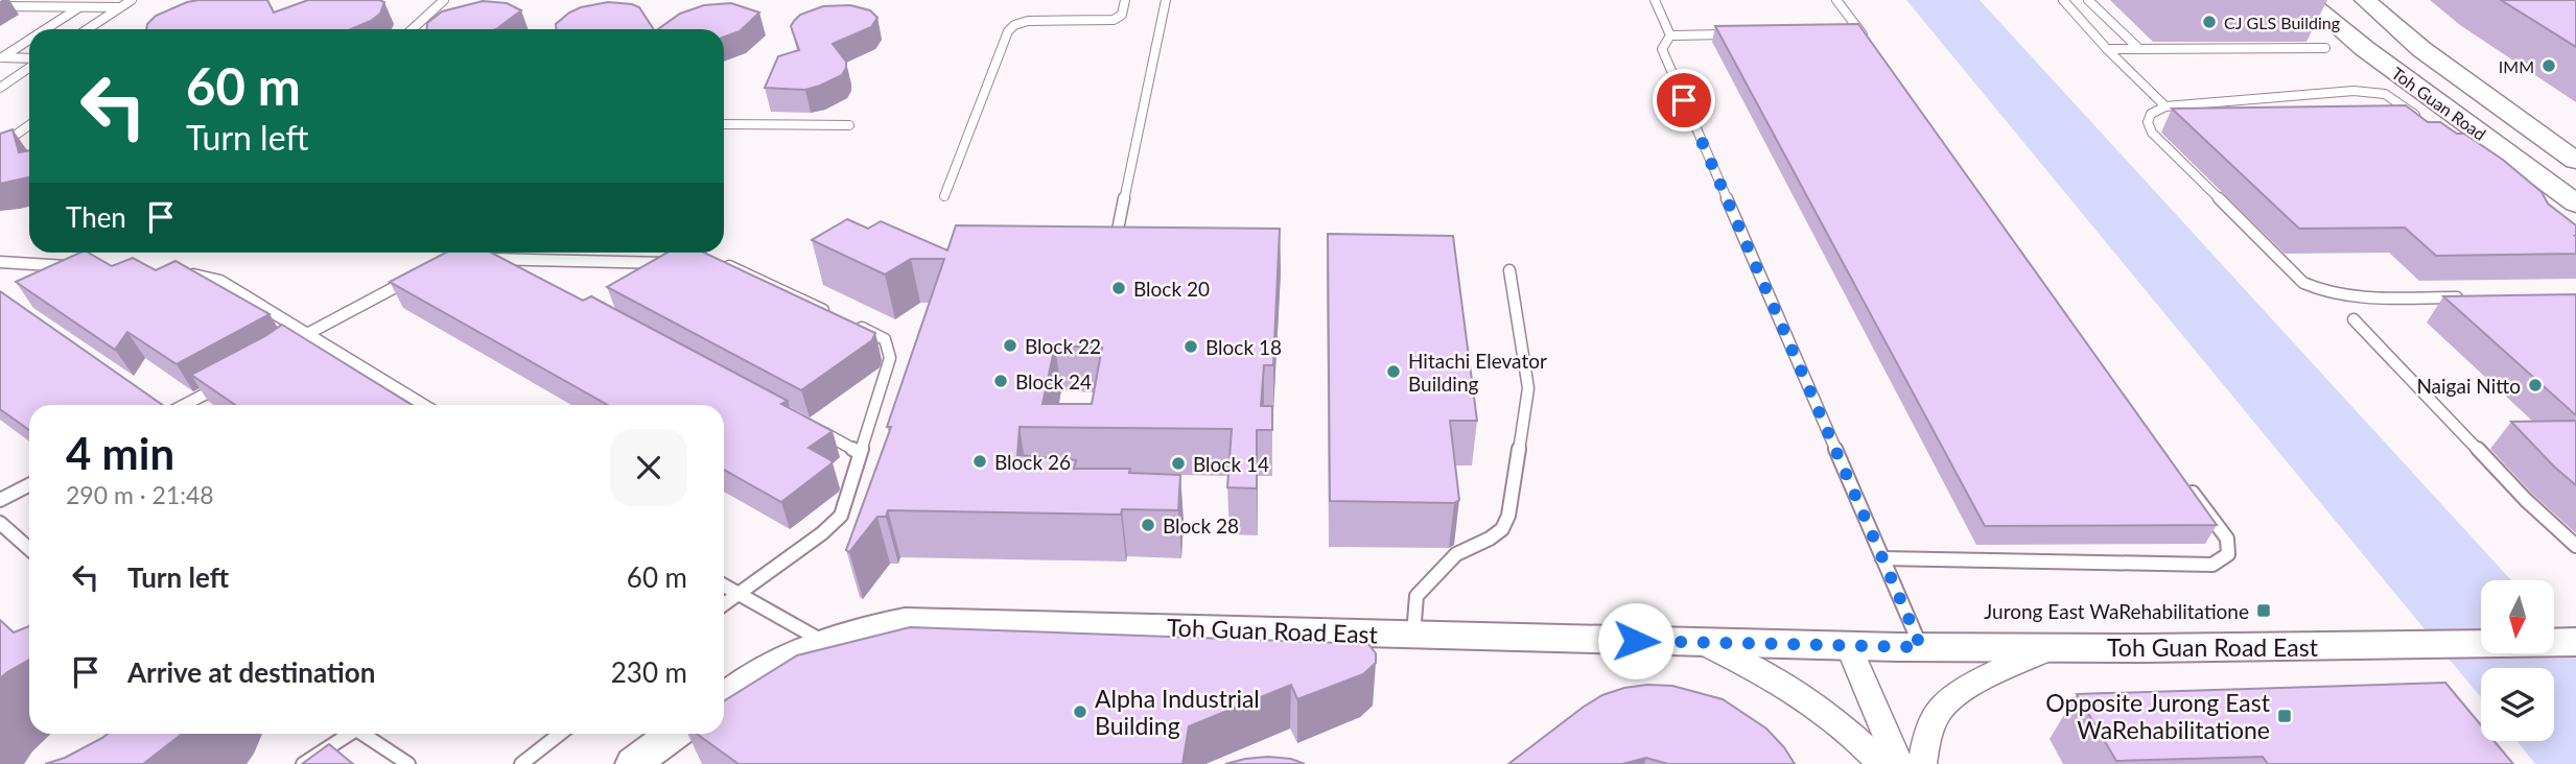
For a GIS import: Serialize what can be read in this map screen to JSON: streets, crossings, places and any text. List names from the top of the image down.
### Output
{
  "streets": {
    "main road": ["Toh Guan Road"],
    "street": ["Toh Guan Road East"]
  },
  "places": {
    "other": [
      "CJ GLS Building",
      "IMM",
      "Block 20",
      "Block 22",
      "Block 18",
      "Hitachi Elevator Building",
      "Block 24",
      "Naigai Nitto",
      "Block 26",
      "Block 14",
      "Block 28",
      "Alpha Industrial Building"
    ],
    "transit": ["Jurong East WaRehabilitatione", "Opposite Jurong East WaRehabilitatione"]
  },
  "north": "bottom",
  "page": {
    "turn": ["60 m", "Turn left"],
    "then": "Then",
    "heading": ["4 min", "290 m · 21:48"],
    "list": [
      {
        "name": "Turn left",
        "value": "60 m"
      },
      {
        "name": "Arrive at destination",
        "value": "230 m"
      }
    ]
  }
}
